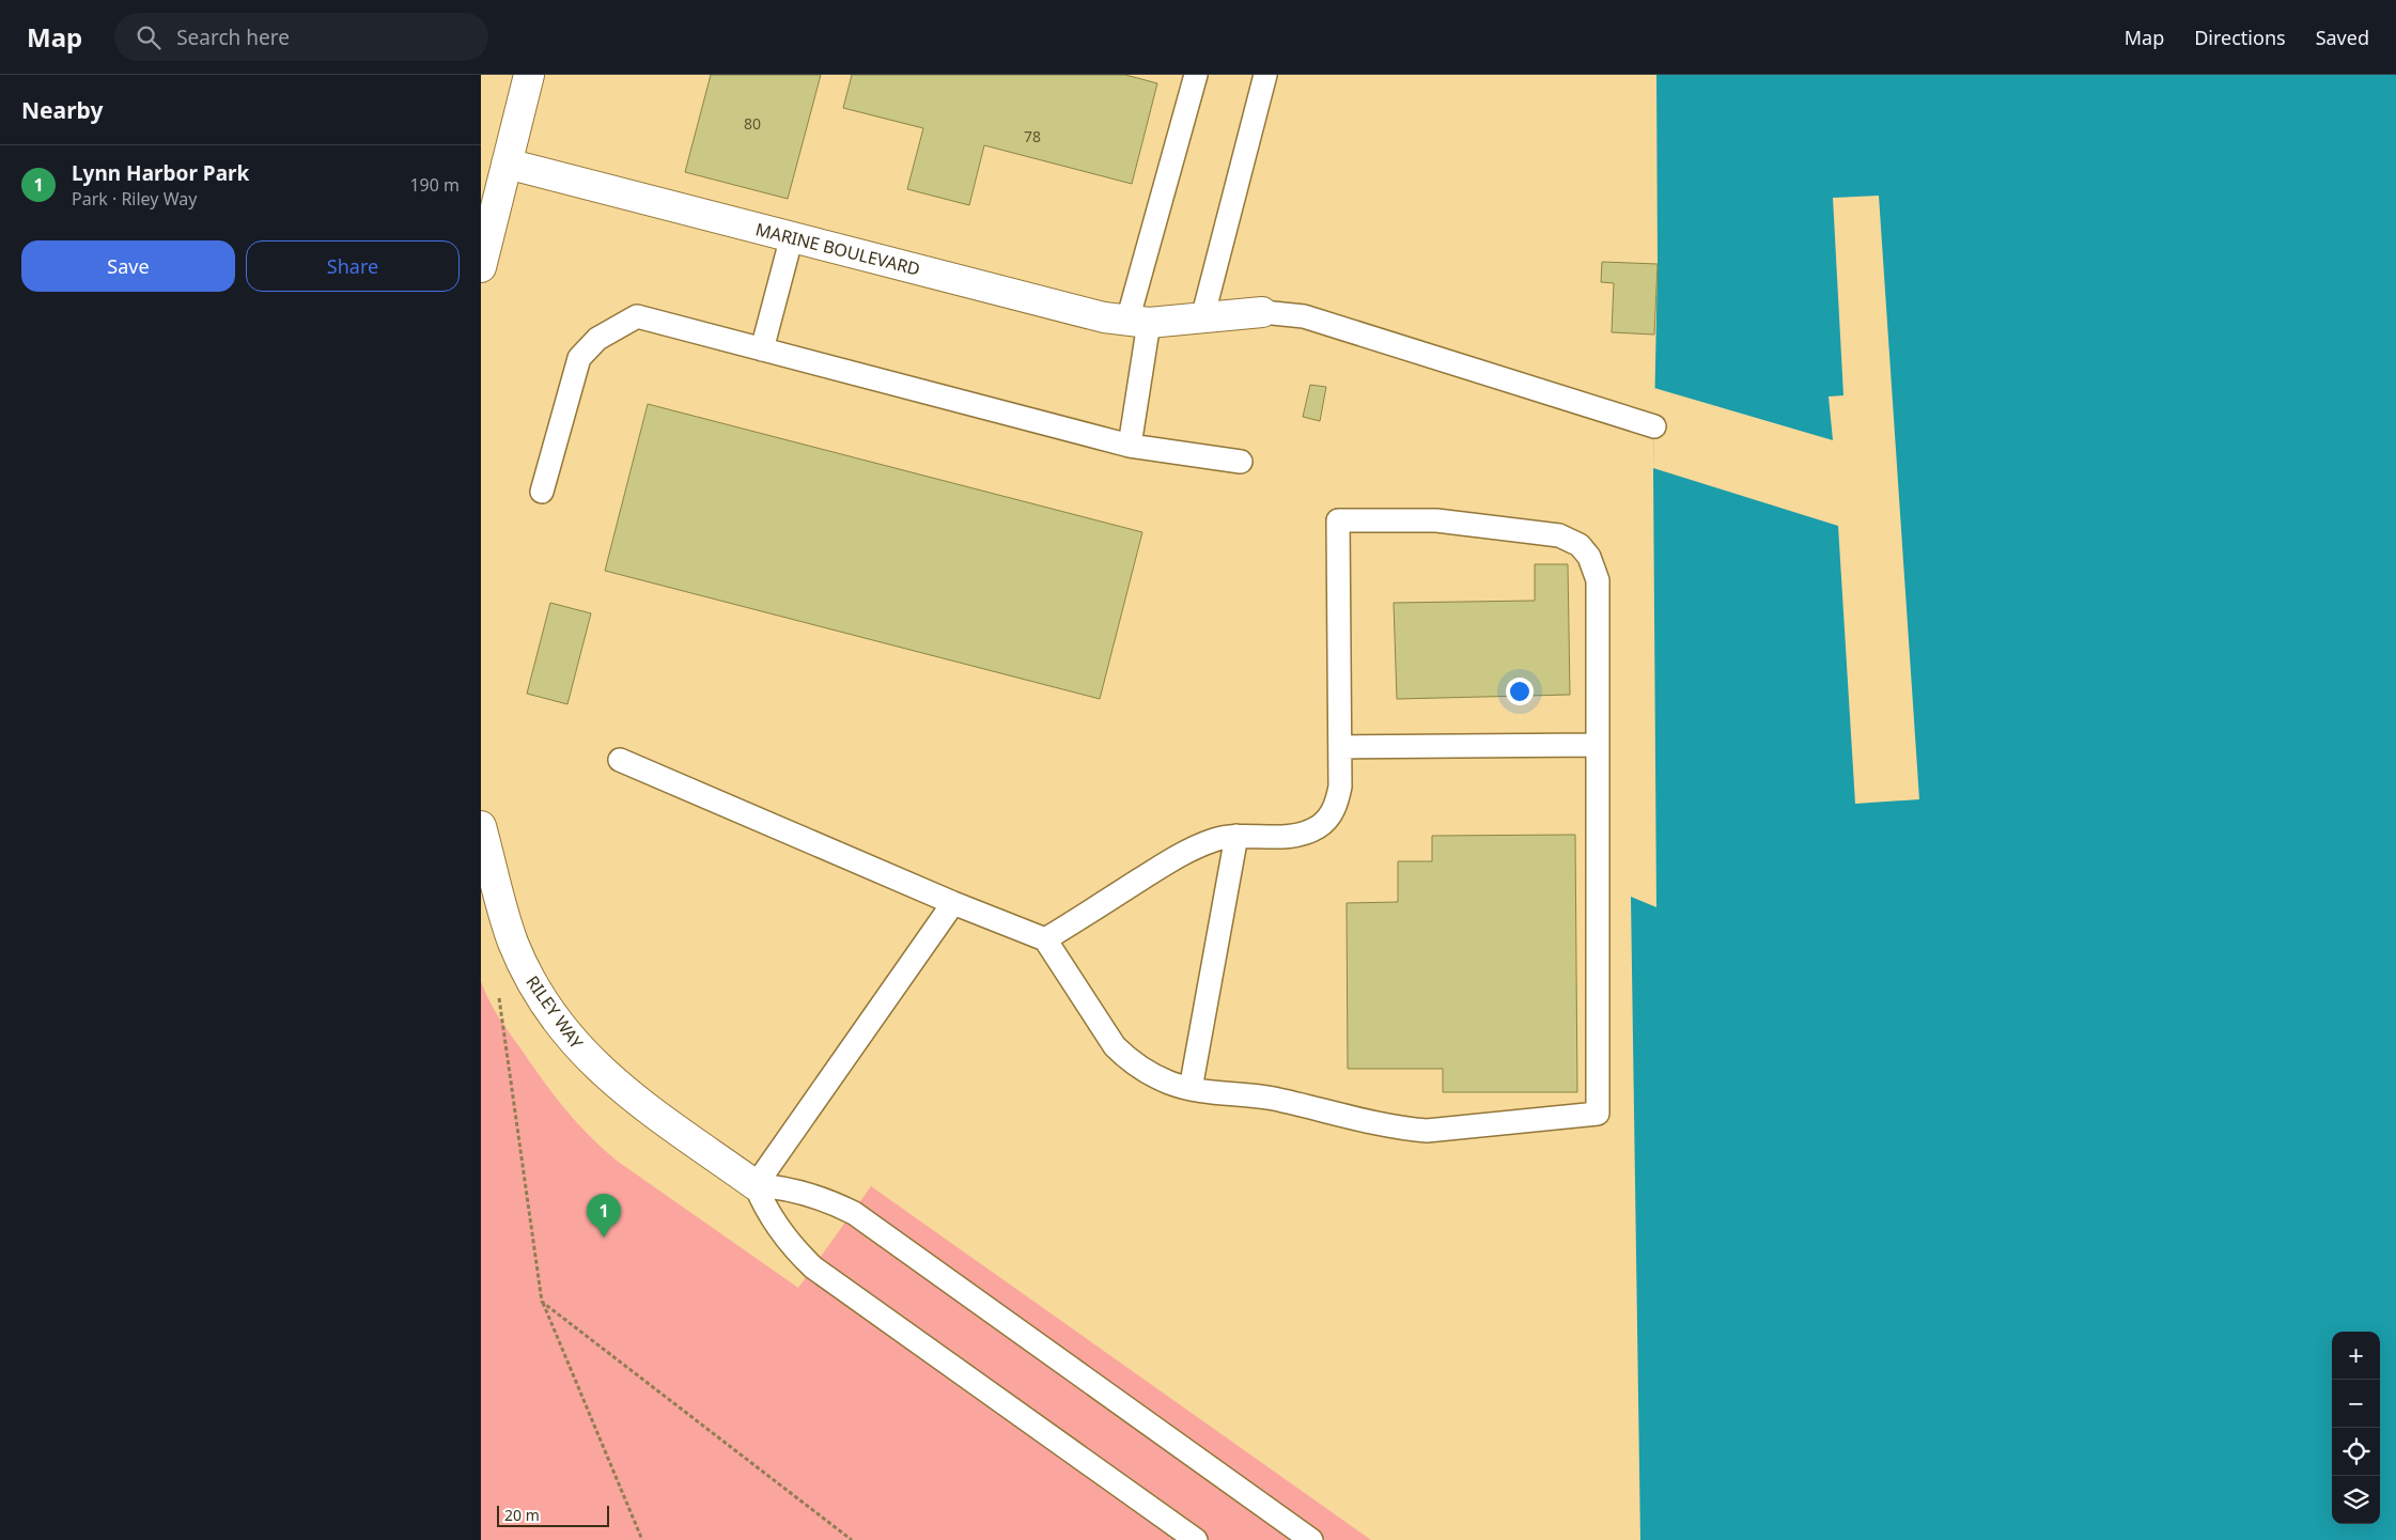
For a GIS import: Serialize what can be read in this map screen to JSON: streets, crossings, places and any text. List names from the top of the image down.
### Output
{
  "streets": {
    "street": ["MARINE BOULEVARD", "RILEY WAY"]
  },
  "house_numbers": ["80", "78"],
  "scale_bar": "20 m",
  "page": {
    "header": "Map",
    "search": "Search here",
    "nav": ["Map", "Directions", "Saved"],
    "heading": "Nearby",
    "list": [
      {
        "mark": "1",
        "name": "Lynn Harbor Park",
        "note": "Park · Riley Way",
        "value": "190 m"
      }
    ],
    "buttons": ["Save", "Share"],
    "pins": "1",
    "map_buttons": ["+", "−"],
    "scale": "20 m"
  }
}
